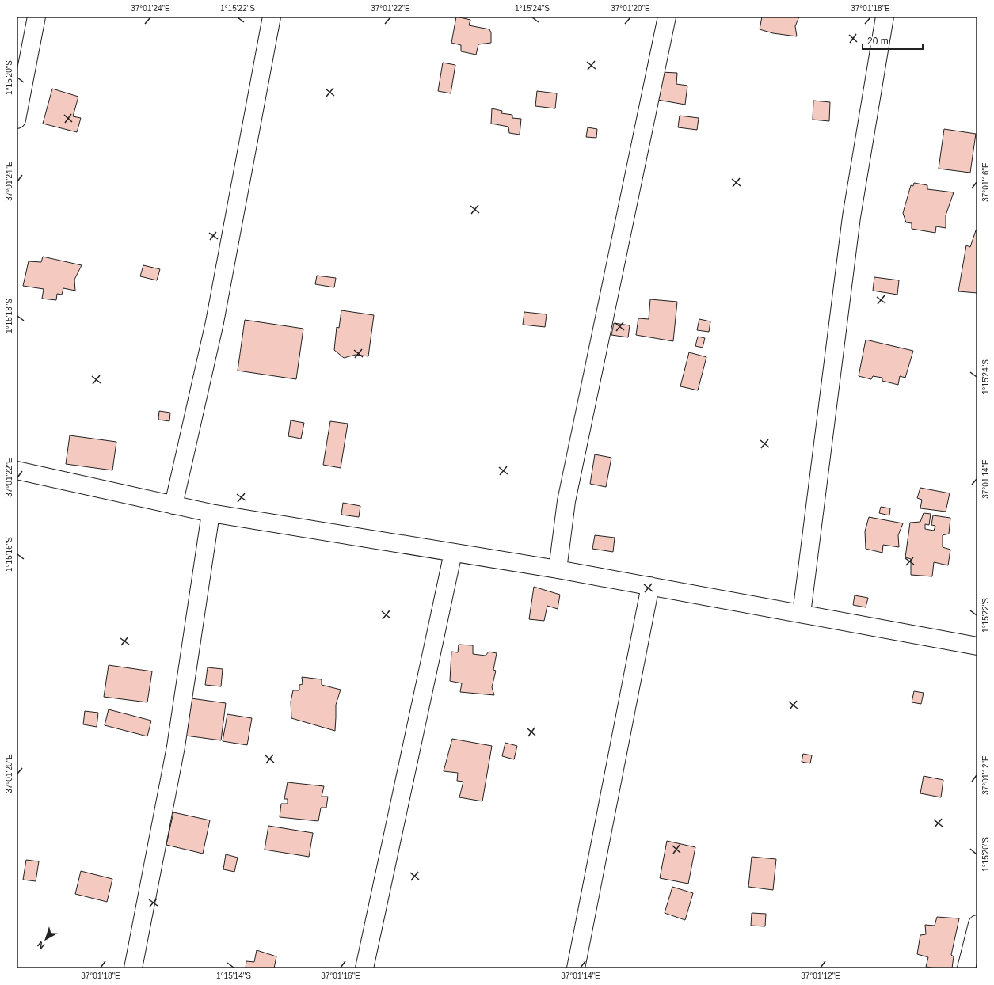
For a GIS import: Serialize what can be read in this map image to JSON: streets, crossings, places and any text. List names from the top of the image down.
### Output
{
  "scale_bar": "20 m",
  "north": "bottom left",
  "coordinates": [
    "37°01'24\"E",
    "1°15'22\"S",
    "37°01'22\"E",
    "1°15'24\"S",
    "37°01'20\"E",
    "37°01'18\"E",
    "1°15'20\"S",
    "37°01'16\"E",
    "1°15'18\"S",
    "37°01'14\"E",
    "1°15'16\"S",
    "37°01'12\"E",
    "1°15'14\"S"
  ]
}
